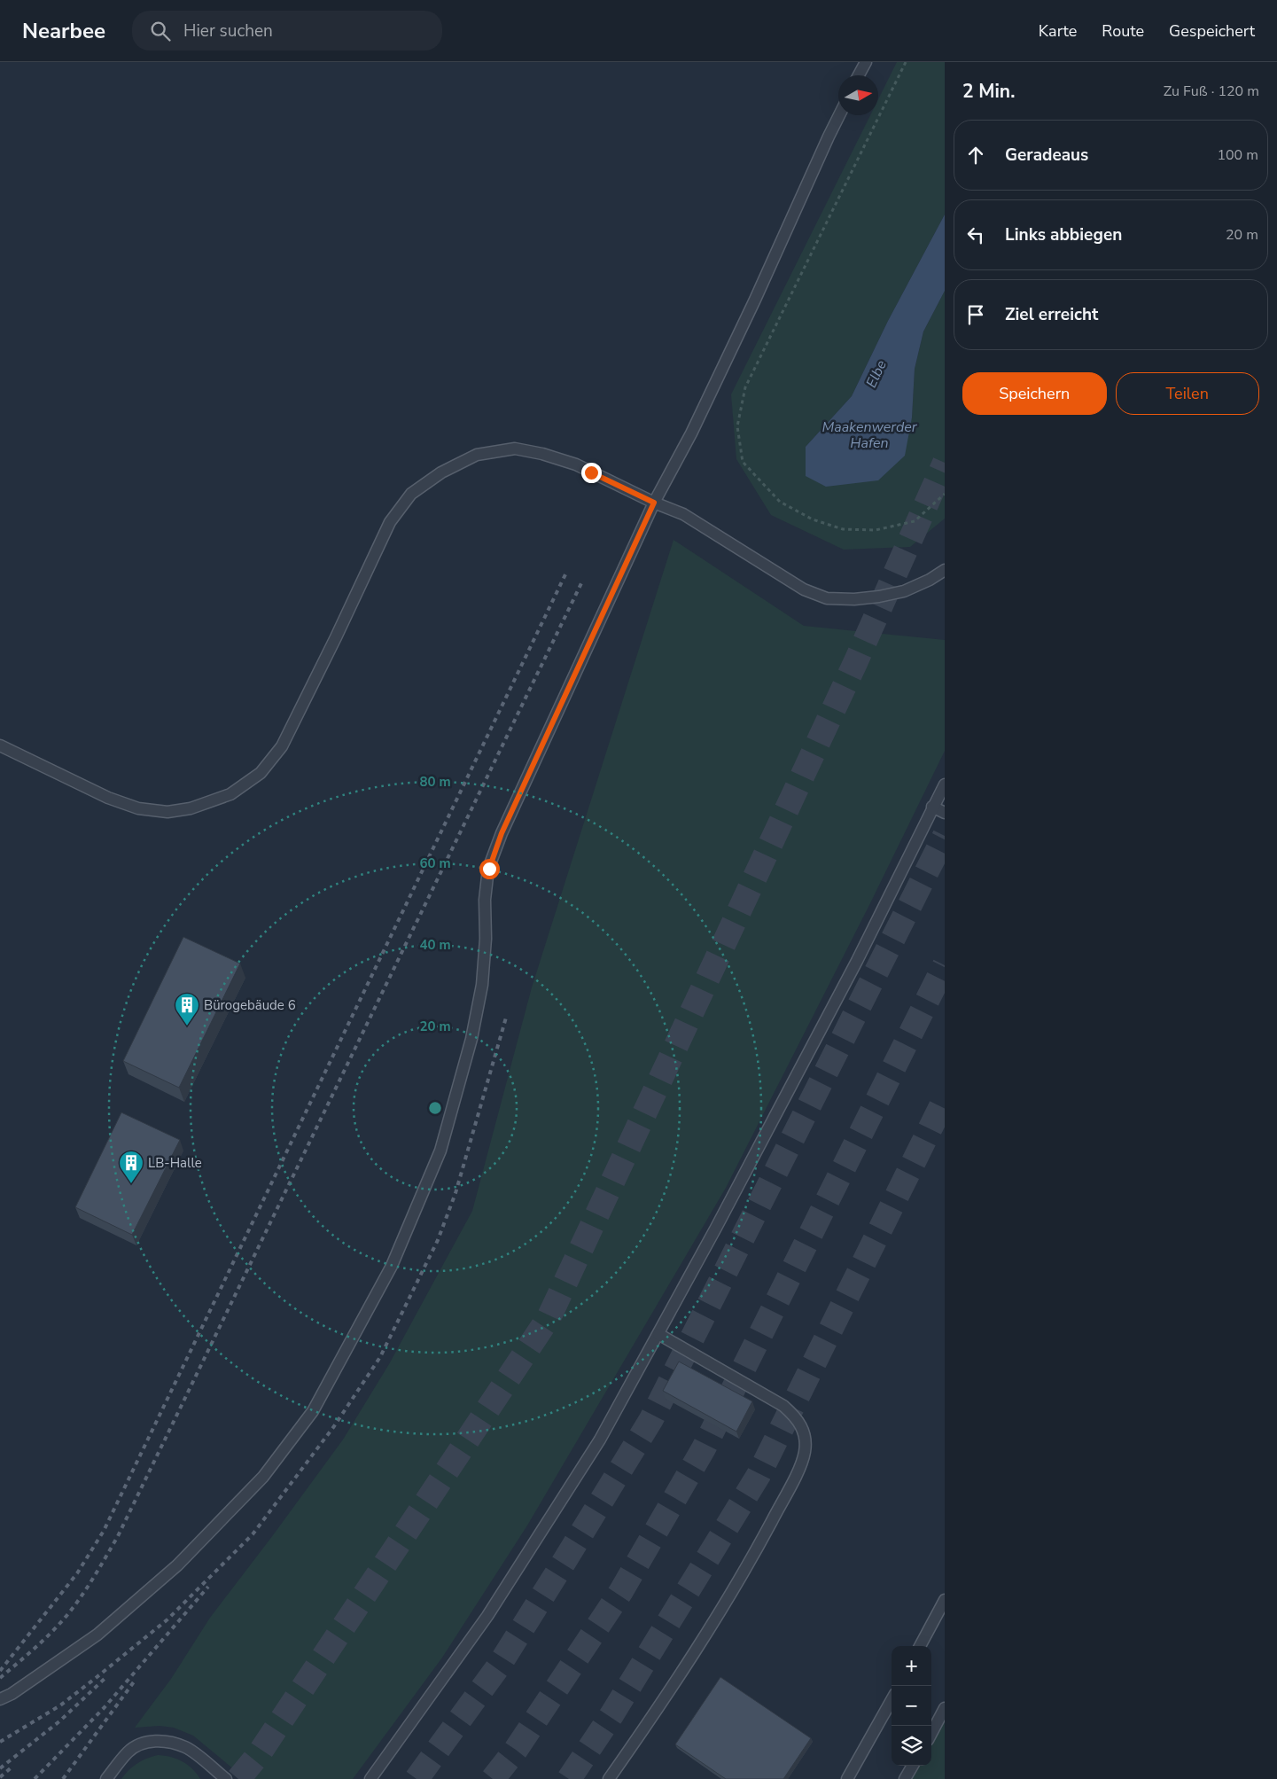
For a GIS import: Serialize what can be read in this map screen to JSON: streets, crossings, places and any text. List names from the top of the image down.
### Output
{
  "water": ["Elbe", "Maakenwerder Hafen"],
  "places": {
    "building": ["Bürogebäude 6", "LB-Halle"]
  },
  "north": "right",
  "page": {
    "header": "Nearbee",
    "search": "Hier suchen",
    "nav": ["Karte", "Route", "Gespeichert"],
    "heading": ["2 Min.", "Zu Fuß · 120 m"],
    "list": [
      ["Geradeaus", "100 m"],
      ["Links abbiegen", "20 m"],
      "Ziel erreicht"
    ],
    "buttons": ["Speichern", "Teilen"],
    "map_buttons": ["+", "−"]
  },
  "rings": [
    "80 m",
    "60 m",
    "40 m",
    "20 m"
  ]
}
